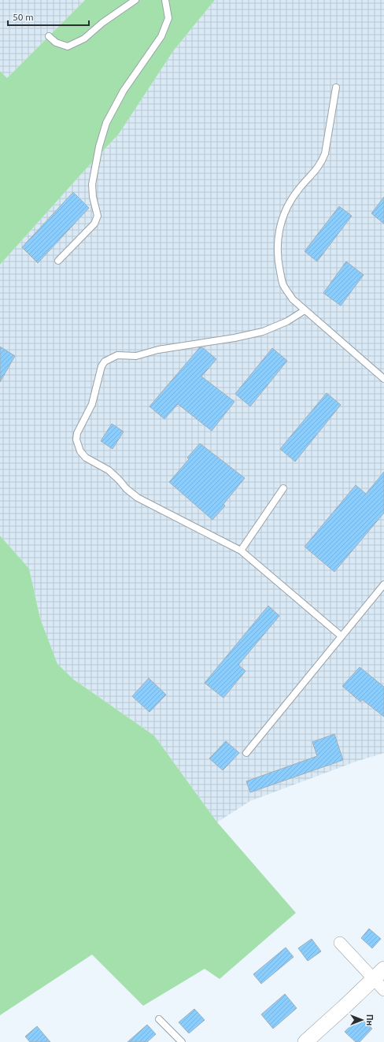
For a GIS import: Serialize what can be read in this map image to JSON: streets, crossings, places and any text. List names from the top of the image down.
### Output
{
  "scale_bar": "50 m",
  "north": "right"
}
